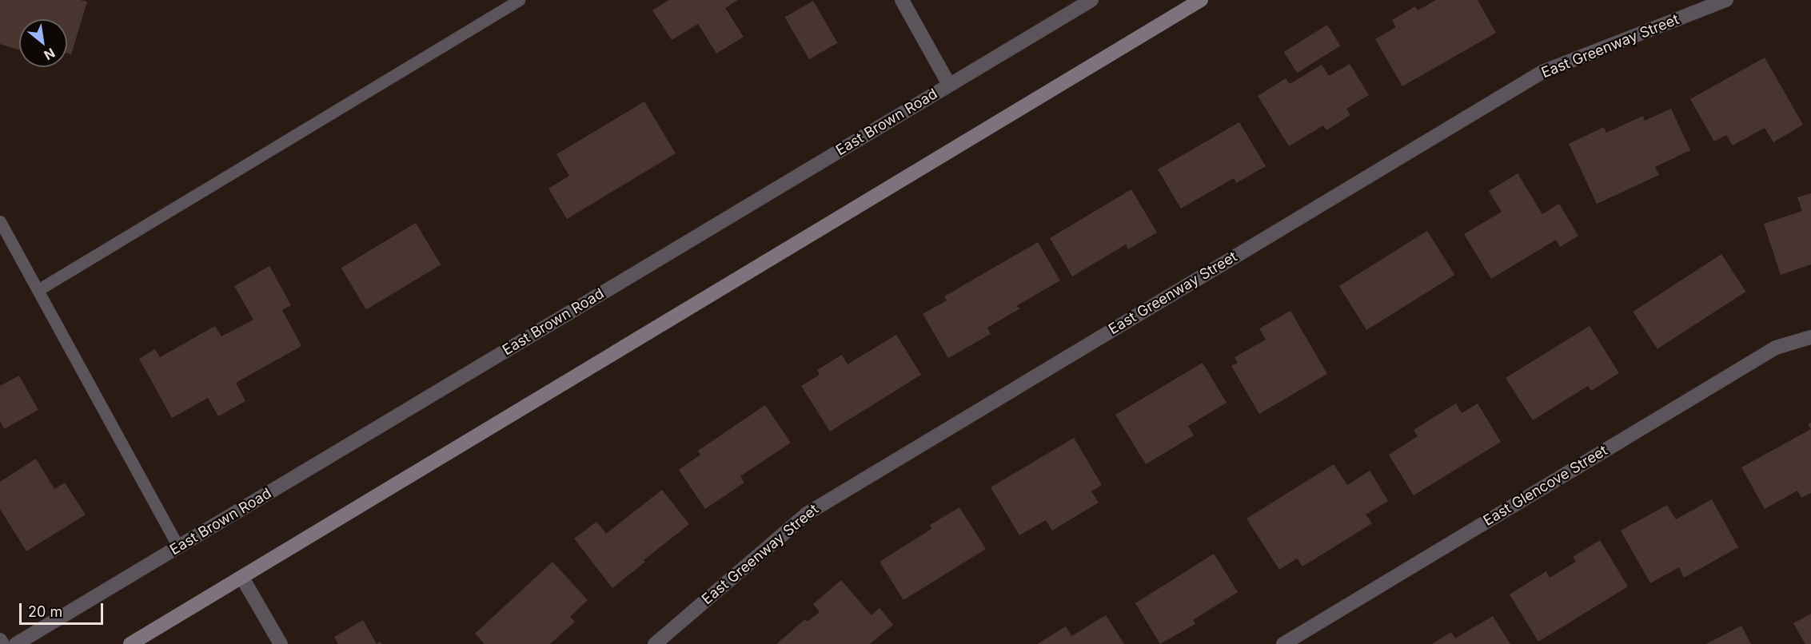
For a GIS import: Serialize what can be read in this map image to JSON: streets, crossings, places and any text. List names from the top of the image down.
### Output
{
  "streets": {
    "street": ["East Greenway Street", "East Brown Road", "East Glencove Street"]
  },
  "scale_bar": "20 m",
  "north": "bottom right"
}
